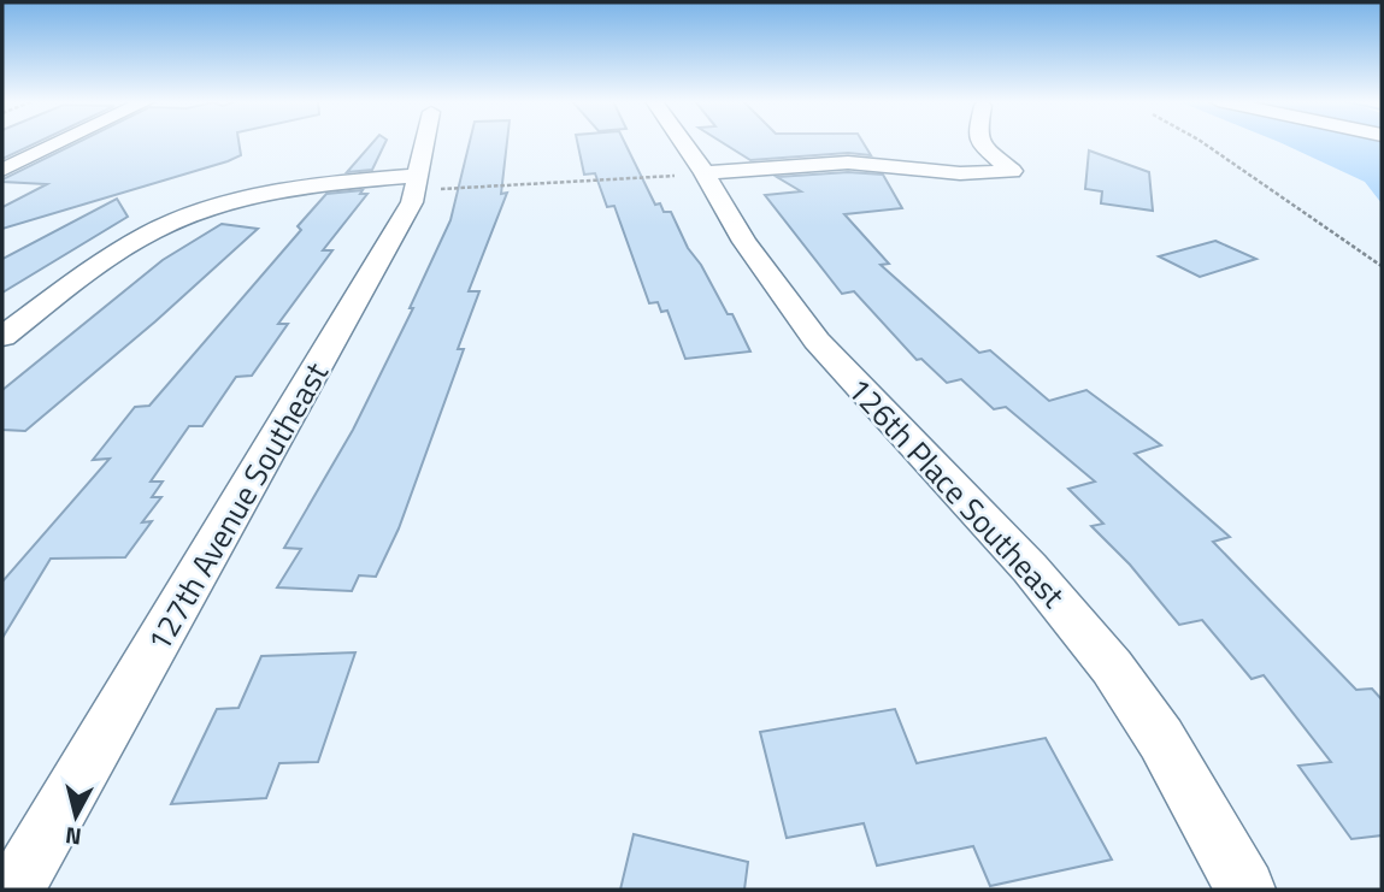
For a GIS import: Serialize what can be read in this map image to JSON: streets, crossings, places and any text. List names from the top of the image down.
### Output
{
  "streets": {
    "street": ["126th Place Southeast", "127th Avenue Southeast"]
  },
  "north": "bottom"
}
